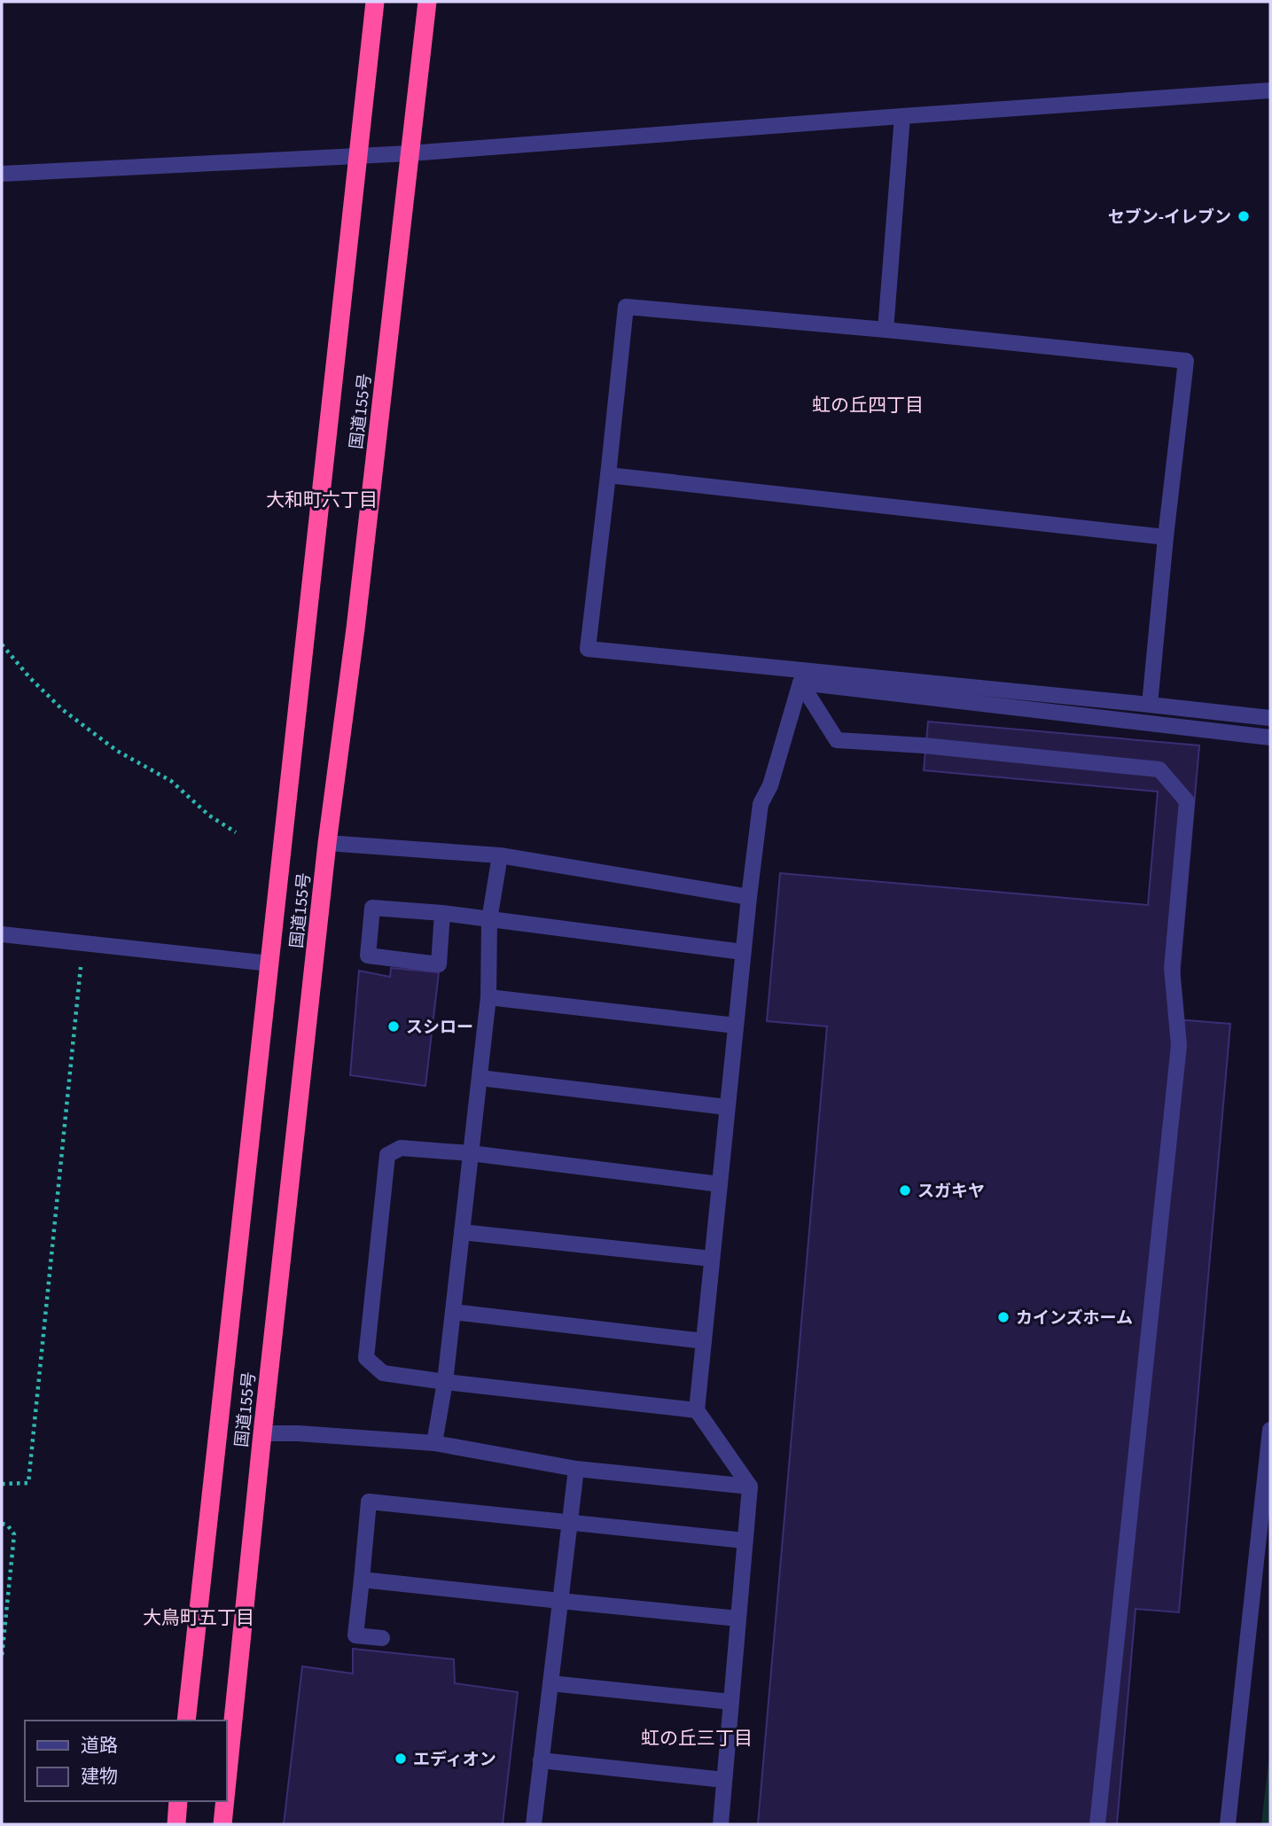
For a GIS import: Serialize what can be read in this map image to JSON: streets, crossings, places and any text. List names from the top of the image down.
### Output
{
  "streets": {
    "highway": ["国道155号"]
  },
  "districts": [
    "虹の丘四丁目",
    "大和町六丁目",
    "大鳥町五丁目",
    "虹の丘三丁目"
  ],
  "places": [
    "セブン-イレブン",
    "スシロー",
    "スガキヤ",
    "カインズホーム",
    "エディオン"
  ],
  "legend": ["道路", "建物"]
}
